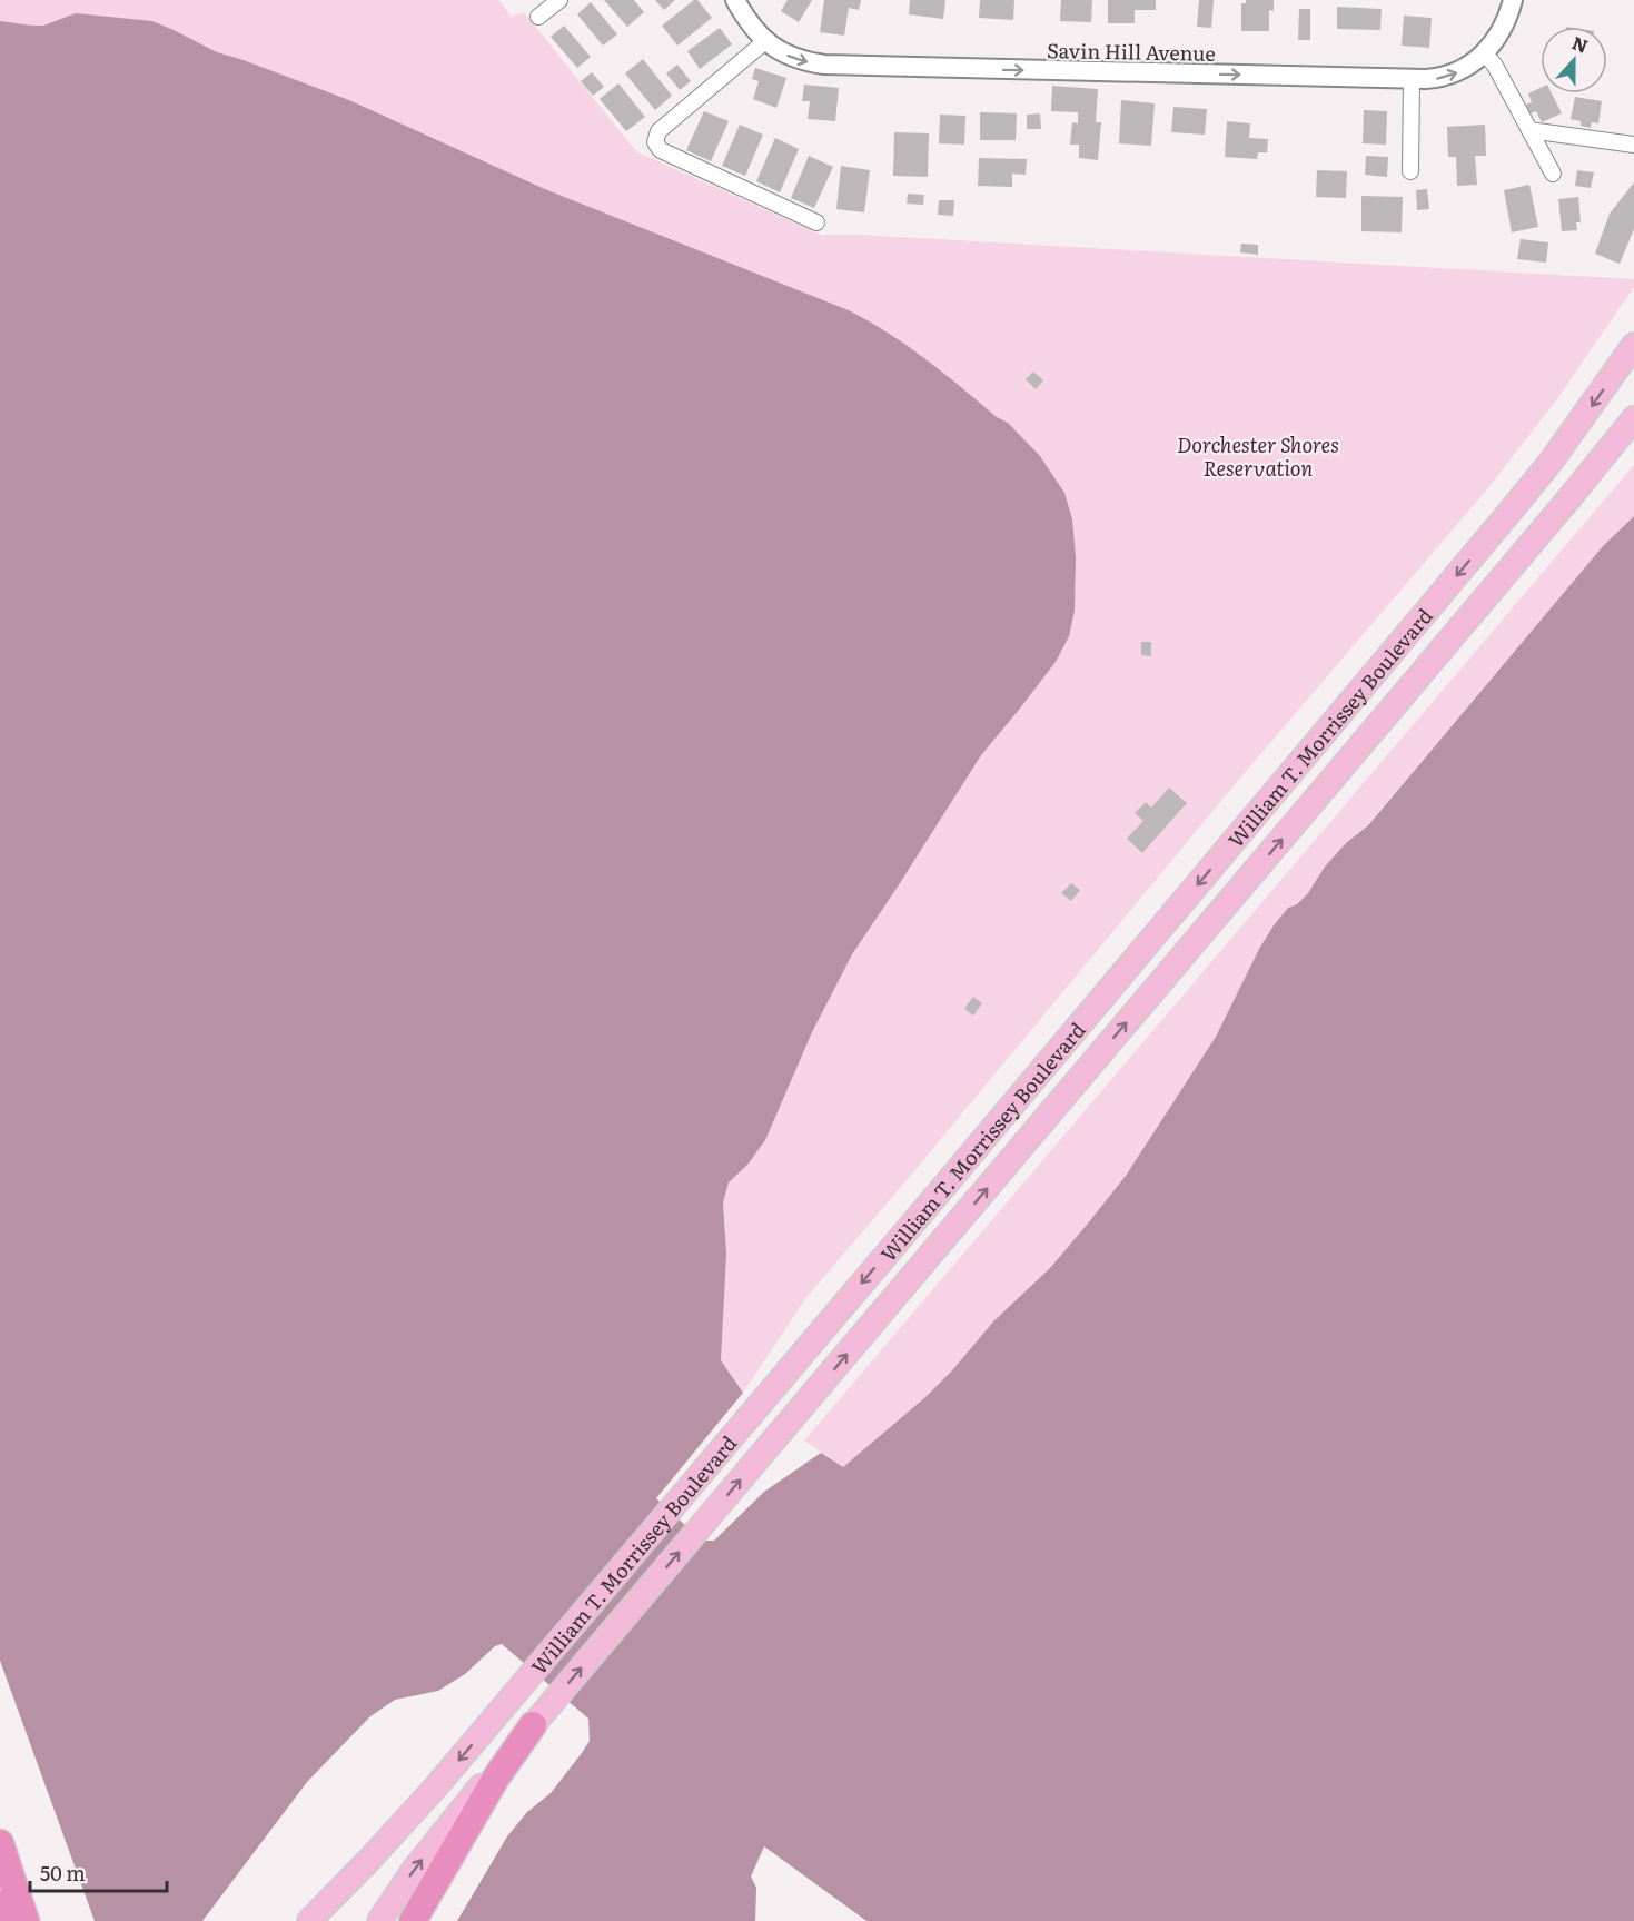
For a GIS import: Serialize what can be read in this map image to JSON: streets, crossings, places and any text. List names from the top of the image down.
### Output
{
  "streets": {
    "main road": ["William T. Morrissey Boulevard"],
    "street": ["Savin Hill Avenue"]
  },
  "one_way": ["Savin Hill Avenue"],
  "parks": ["Dorchester Shores Reservation"],
  "scale_bar": "50 m",
  "north": "top"
}
